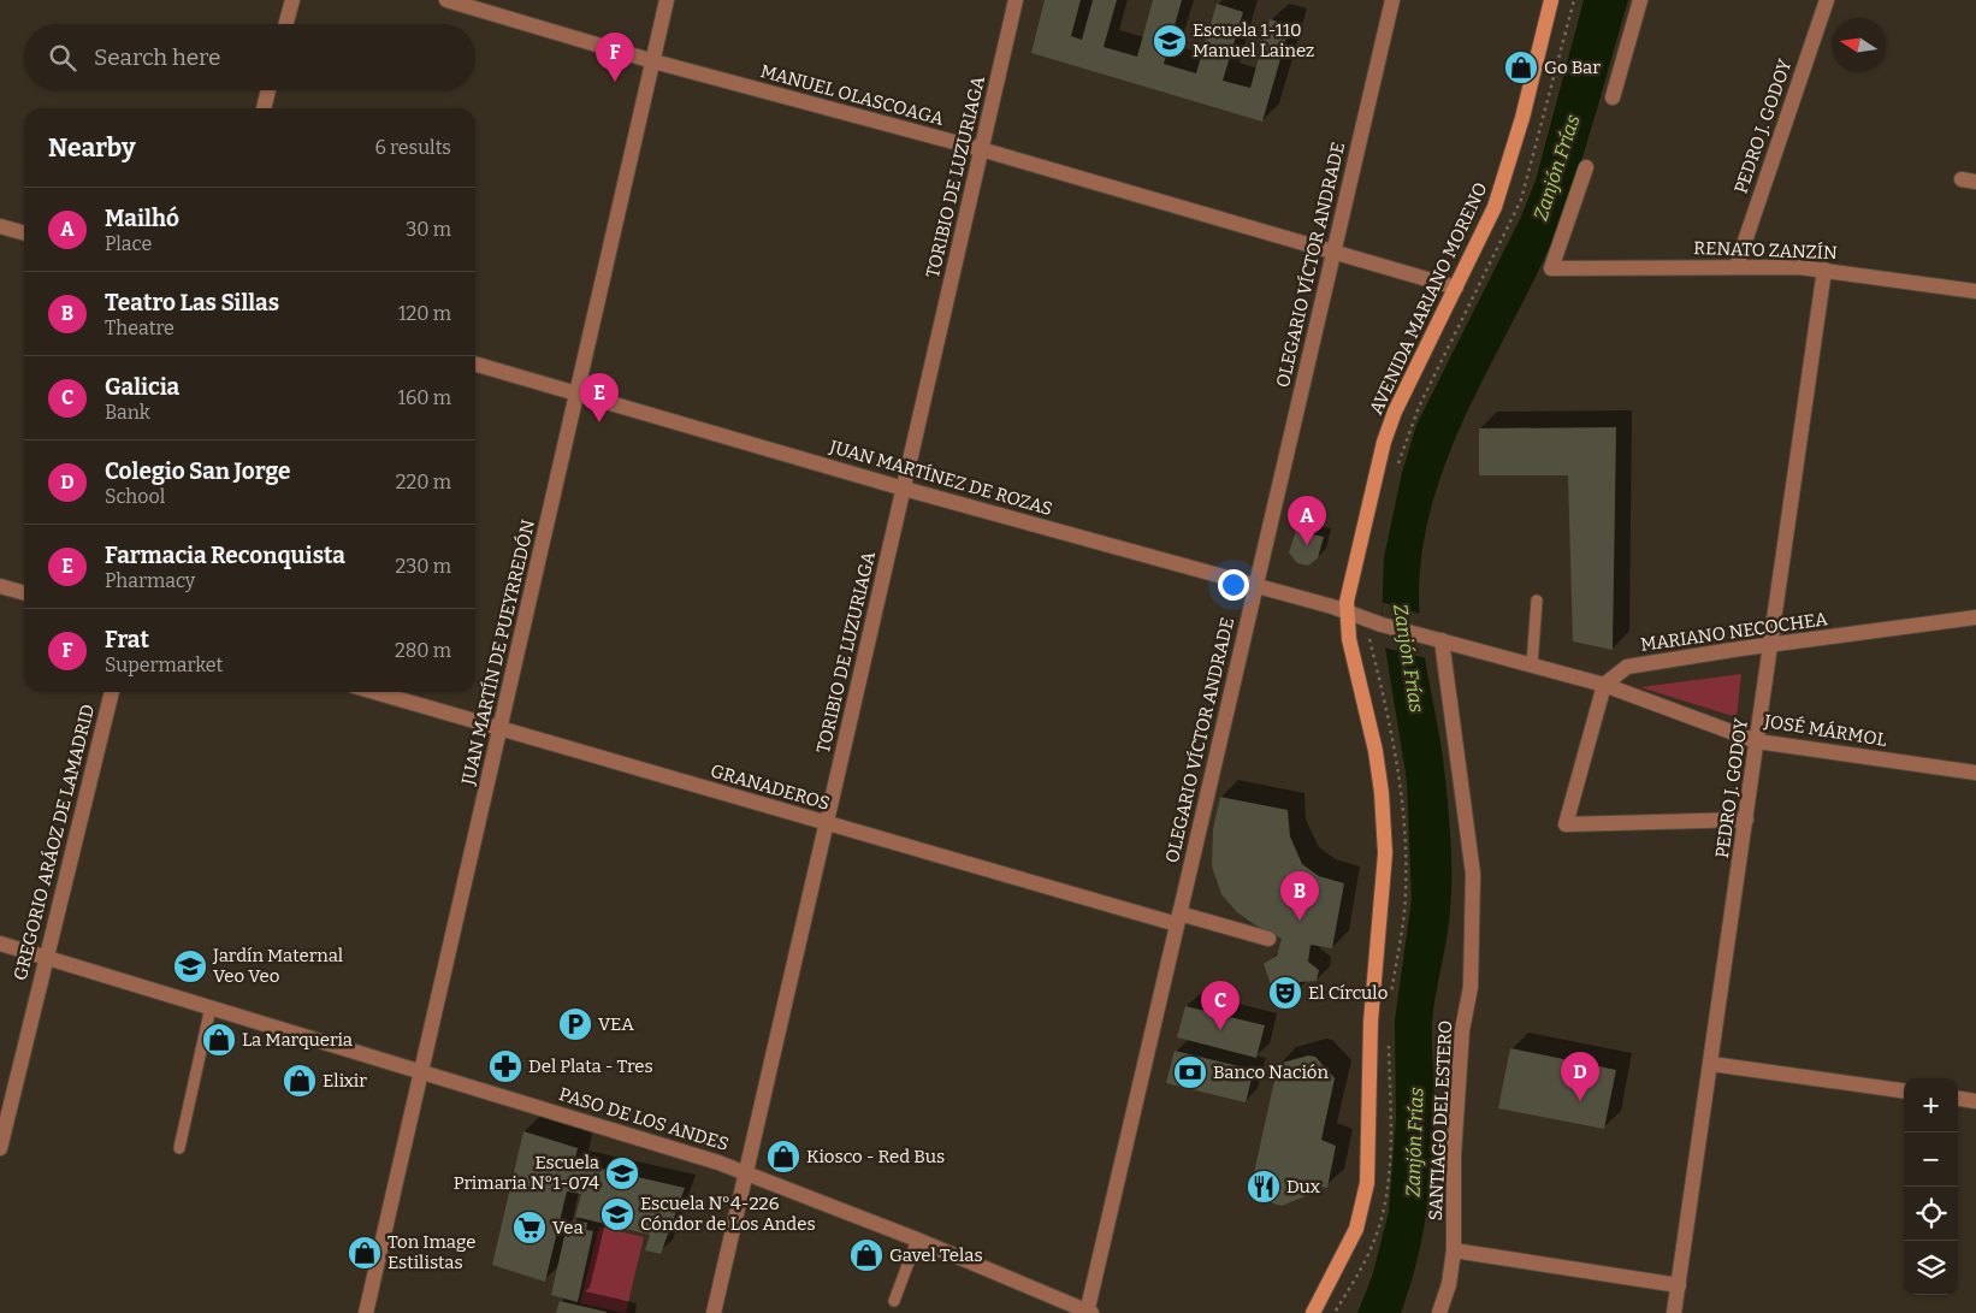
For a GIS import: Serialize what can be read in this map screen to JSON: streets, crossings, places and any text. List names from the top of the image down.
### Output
{
  "streets": {
    "main road": ["AVENIDA MARIANO MORENO"],
    "street": [
      "MANUEL OLASCOAGA",
      "PEDRO J. GODOY",
      "TORIBIO DE LUZURIAGA",
      "RENATO ZANZÍN",
      "OLEGARIO VÍCTOR ANDRADE",
      "JUAN MARTÍNEZ DE ROZAS",
      "MARIANO NECOCHEA",
      "JUAN MARTÍN DE PUEYRREDÓN",
      "JOSÉ MÁRMOL",
      "GRANADEROS",
      "GREGORIO ARÁOZ DE LAMADRID",
      "PASO DE LOS ANDES",
      "SANTIAGO DEL ESTERO"
    ]
  },
  "crossings": [
    ["MANUEL OLASCOAGA", "TORIBIO DE LUZURIAGA"],
    ["MANUEL OLASCOAGA", "OLEGARIO VÍCTOR ANDRADE"],
    ["MANUEL OLASCOAGA", "AVENIDA MARIANO MORENO"],
    ["MANUEL OLASCOAGA", "JUAN MARTÍN DE PUEYRREDÓN"],
    ["PEDRO J. GODOY", "RENATO ZANZÍN"],
    ["PEDRO J. GODOY", "MARIANO NECOCHEA"],
    ["PEDRO J. GODOY", "JOSÉ MÁRMOL"],
    ["TORIBIO DE LUZURIAGA", "JUAN MARTÍNEZ DE ROZAS"],
    ["TORIBIO DE LUZURIAGA", "GRANADEROS"],
    ["TORIBIO DE LUZURIAGA", "PASO DE LOS ANDES"],
    ["OLEGARIO VÍCTOR ANDRADE", "JUAN MARTÍNEZ DE ROZAS"],
    ["OLEGARIO VÍCTOR ANDRADE", "GRANADEROS"],
    ["OLEGARIO VÍCTOR ANDRADE", "PASO DE LOS ANDES"],
    ["AVENIDA MARIANO MORENO", "JUAN MARTÍNEZ DE ROZAS"],
    ["JUAN MARTÍNEZ DE ROZAS", "JUAN MARTÍN DE PUEYRREDÓN"],
    ["JUAN MARTÍNEZ DE ROZAS", "SANTIAGO DEL ESTERO"],
    ["MARIANO NECOCHEA", "JOSÉ MÁRMOL"],
    ["JUAN MARTÍN DE PUEYRREDÓN", "GRANADEROS"],
    ["JUAN MARTÍN DE PUEYRREDÓN", "PASO DE LOS ANDES"],
    ["GREGORIO ARÁOZ DE LAMADRID", "PASO DE LOS ANDES"]
  ],
  "water": ["Zanjón Frías"],
  "places": {
    "school or university": [
      "Escuela 1-110 Manuel Lainez",
      "Jardín Maternal Veo Veo",
      "Escuela Primaria N°1-074",
      "Escuela N°4-226 Cóndor de Los Andes"
    ],
    "shop": [
      "Go Bar",
      "La Marqueria",
      "Elixir",
      "Kiosco - Red Bus",
      "Ton Image Estilistas",
      "Gavel Telas"
    ],
    "theatre": ["El Círculo"],
    "parking": ["VEA"],
    "pharmacy": ["Del Plata - Tres"],
    "bank": ["Banco Nación"],
    "restaurant": ["Dux"],
    "supermarket": ["Vea"]
  },
  "north": "left",
  "page": {
    "search": "Search here",
    "pins": [
      "F",
      "E",
      "A",
      "B",
      "C",
      "D"
    ],
    "heading": ["Nearby", "6 results"],
    "list": [
      {
        "mark": "A",
        "name": "Mailhó",
        "note": "Place",
        "value": "30 m"
      },
      {
        "mark": "B",
        "name": "Teatro Las Sillas",
        "note": "Theatre",
        "value": "120 m"
      },
      {
        "mark": "C",
        "name": "Galicia",
        "note": "Bank",
        "value": "160 m"
      },
      {
        "mark": "D",
        "name": "Colegio San Jorge",
        "note": "School",
        "value": "220 m"
      },
      {
        "mark": "E",
        "name": "Farmacia Reconquista",
        "note": "Pharmacy",
        "value": "230 m"
      },
      {
        "mark": "F",
        "name": "Frat",
        "note": "Supermarket",
        "value": "280 m"
      }
    ],
    "map_buttons": ["+", "−"]
  }
}
